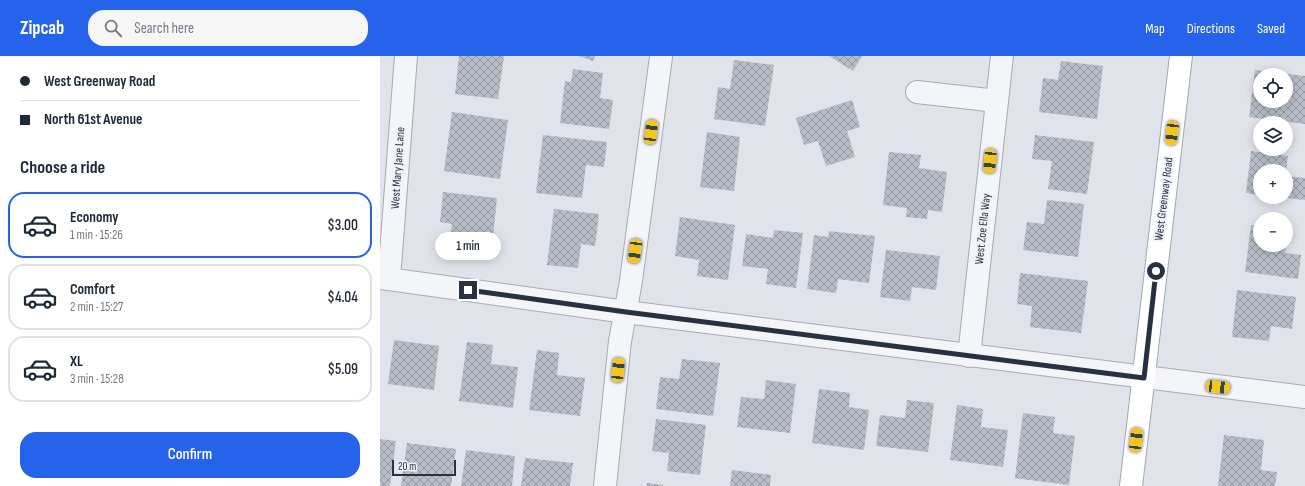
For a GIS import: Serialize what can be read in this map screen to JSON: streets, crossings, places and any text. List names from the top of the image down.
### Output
{
  "streets": {
    "main road": ["West Greenway Road"],
    "street": ["West Mary Jane Lane", "West Zoe Ella Way"]
  },
  "scale_bar": "20 m",
  "page": {
    "header": "Zipcab",
    "search": "Search here",
    "nav": ["Map", "Directions", "Saved"],
    "banner": ["West Greenway Road", "North 61st Avenue"],
    "map_buttons": ["+", "−"],
    "heading": "Choose a ride",
    "list": [
      {
        "name": "Economy",
        "note": "1 min · 15:26",
        "value": "$3.00"
      },
      {
        "name": "Comfort",
        "note": "2 min · 15:27",
        "value": "$4.04"
      },
      {
        "name": "XL",
        "note": "3 min · 15:28",
        "value": "$5.09"
      }
    ],
    "bubble": "1 min",
    "buttons": "Confirm",
    "scale": "20 m"
  }
}
